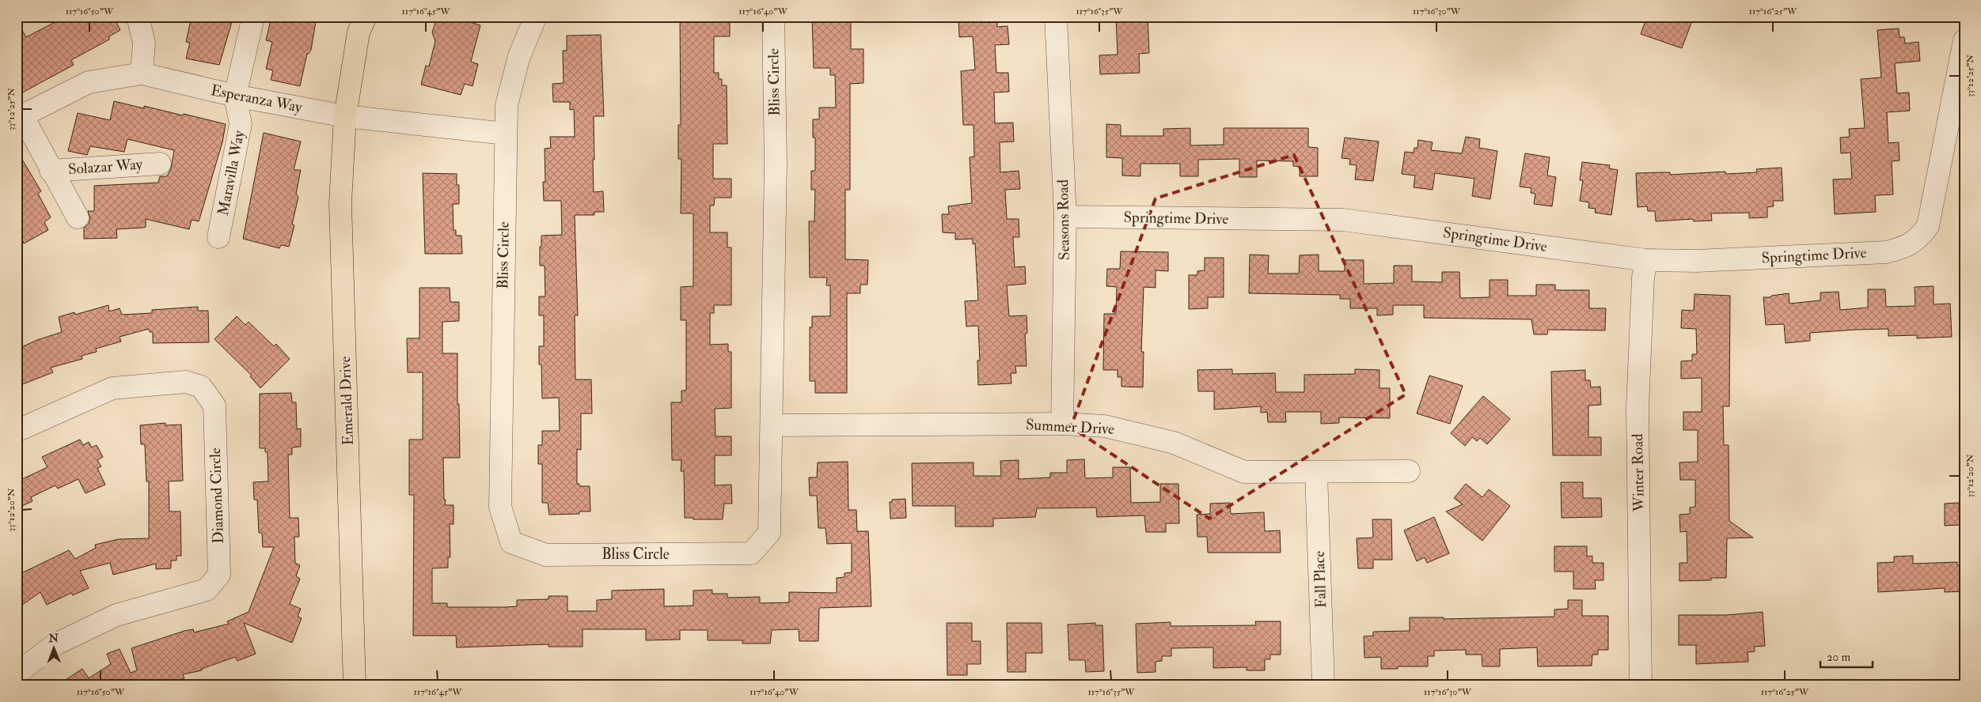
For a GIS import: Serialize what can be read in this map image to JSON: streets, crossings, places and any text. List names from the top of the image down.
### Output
{
  "streets": {
    "main road": ["Emerald Drive"],
    "street": [
      "Bliss Circle",
      "Esperanza Way",
      "Solazar Way",
      "Maravilla Way",
      "Springtime Drive",
      "Seasons Road",
      "Summer Drive",
      "Winter Road",
      "Diamond Circle",
      "Fall Place"
    ]
  },
  "crossings": [
    ["Bliss Circle", "Esperanza Way"],
    ["Bliss Circle", "Summer Drive"],
    ["Esperanza Way", "Solazar Way"],
    ["Esperanza Way", "Maravilla Way"],
    ["Esperanza Way", "Emerald Drive"],
    ["Springtime Drive", "Seasons Road"],
    ["Springtime Drive", "Winter Road"],
    ["Seasons Road", "Summer Drive"],
    ["Summer Drive", "Fall Place"]
  ],
  "scale_bar": "20 m",
  "north": "top",
  "coordinates": [
    "117°16'50\"W",
    "117°16'45\"W",
    "117°16'40\"W",
    "117°16'35\"W",
    "117°16'30\"W",
    "117°16'25\"W",
    "33°12'25\"N",
    "33°12'20\"N"
  ]
}
